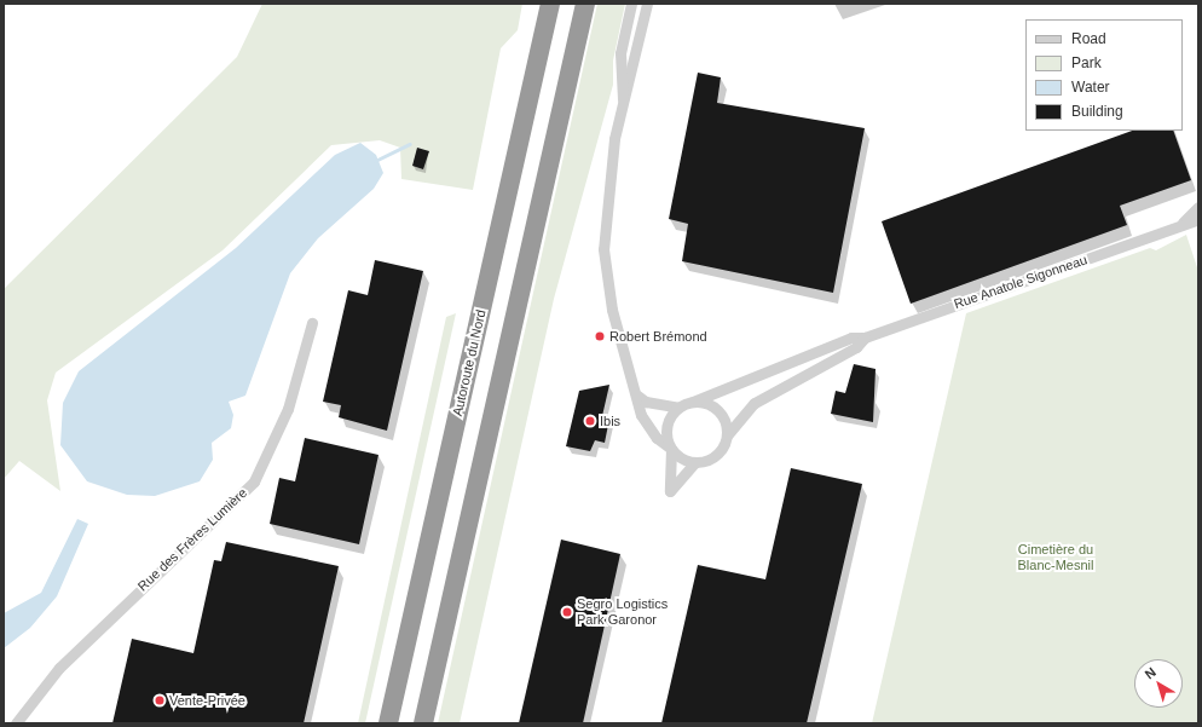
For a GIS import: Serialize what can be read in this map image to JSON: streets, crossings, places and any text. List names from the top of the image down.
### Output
{
  "streets": {
    "highway": ["Autoroute du Nord"],
    "street": ["Rue Anatole Sigonneau", "Rue des Frères Lumière"]
  },
  "parks": ["Cimetière du Blanc-Mesnil"],
  "places": [
    "Robert Brémond",
    "Ibis",
    "Segro Logistics Park Garonor",
    "Vente-Privée"
  ],
  "legend": [
    "Road",
    "Park",
    "Water",
    "Building"
  ],
  "north": "top left"
}
